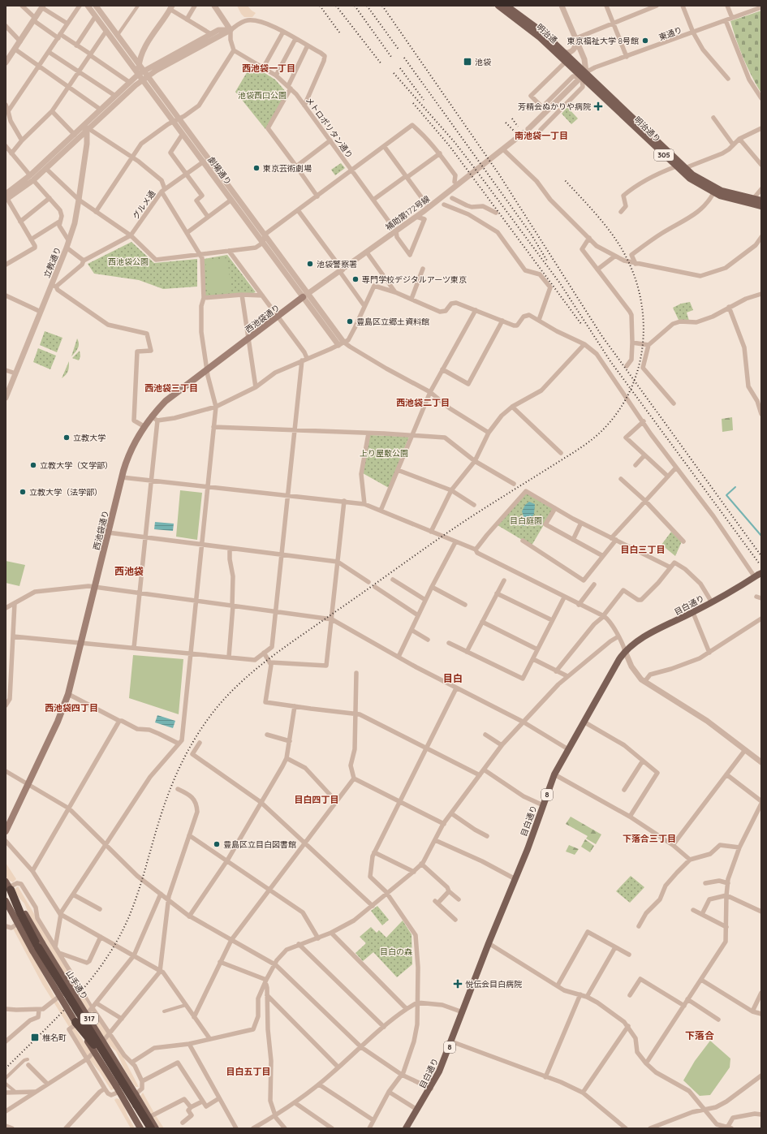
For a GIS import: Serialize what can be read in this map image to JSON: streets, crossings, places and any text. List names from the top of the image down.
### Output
{
  "streets": {
    "main road": [
      "明治通",
      "明治通り",
      "305",
      "西池袋通り",
      "目白通り",
      "8",
      "山手通り",
      "317"
    ],
    "street": [
      "東通り",
      "メトロポリタン通り",
      "劇場通り",
      "グルメ通",
      "補助第172号線",
      "立教通り"
    ]
  },
  "crossings": [
    ["明治通", "東通り"],
    ["明治通", "明治通り"],
    ["東通り", "明治通り"],
    ["メトロポリタン通り", "補助第172号線"],
    ["劇場通り", "グルメ通"],
    ["劇場通り", "補助第172号線"],
    ["劇場通り", "西池袋通り"],
    ["補助第172号線", "西池袋通り"]
  ],
  "districts": [
    "西池袋一丁目",
    "南池袋一丁目",
    "西池袋三丁目",
    "西池袋二丁目",
    "目白三丁目",
    "西池袋",
    "目白",
    "西池袋四丁目",
    "目白四丁目",
    "下落合三丁目",
    "下落合",
    "目白五丁目"
  ],
  "parks": [
    "池袋西口公園",
    "西池袋公園",
    "上り屋敷公園",
    "目白庭園",
    "目白の森"
  ],
  "places": {
    "other": [
      "東京福祉大学 8号館",
      "東京芸術劇場",
      "池袋警察署",
      "専門学校デジタルアーツ東京",
      "豊島区立郷土資料館",
      "立教大学",
      "立教大学（文学部）",
      "立教大学（法学部）",
      "豊島区立目白図書館"
    ],
    "transit": ["池袋", "椎名町"],
    "health": ["芳精会ぬかりや病院", "悦伝会目白病院"]
  }
}
